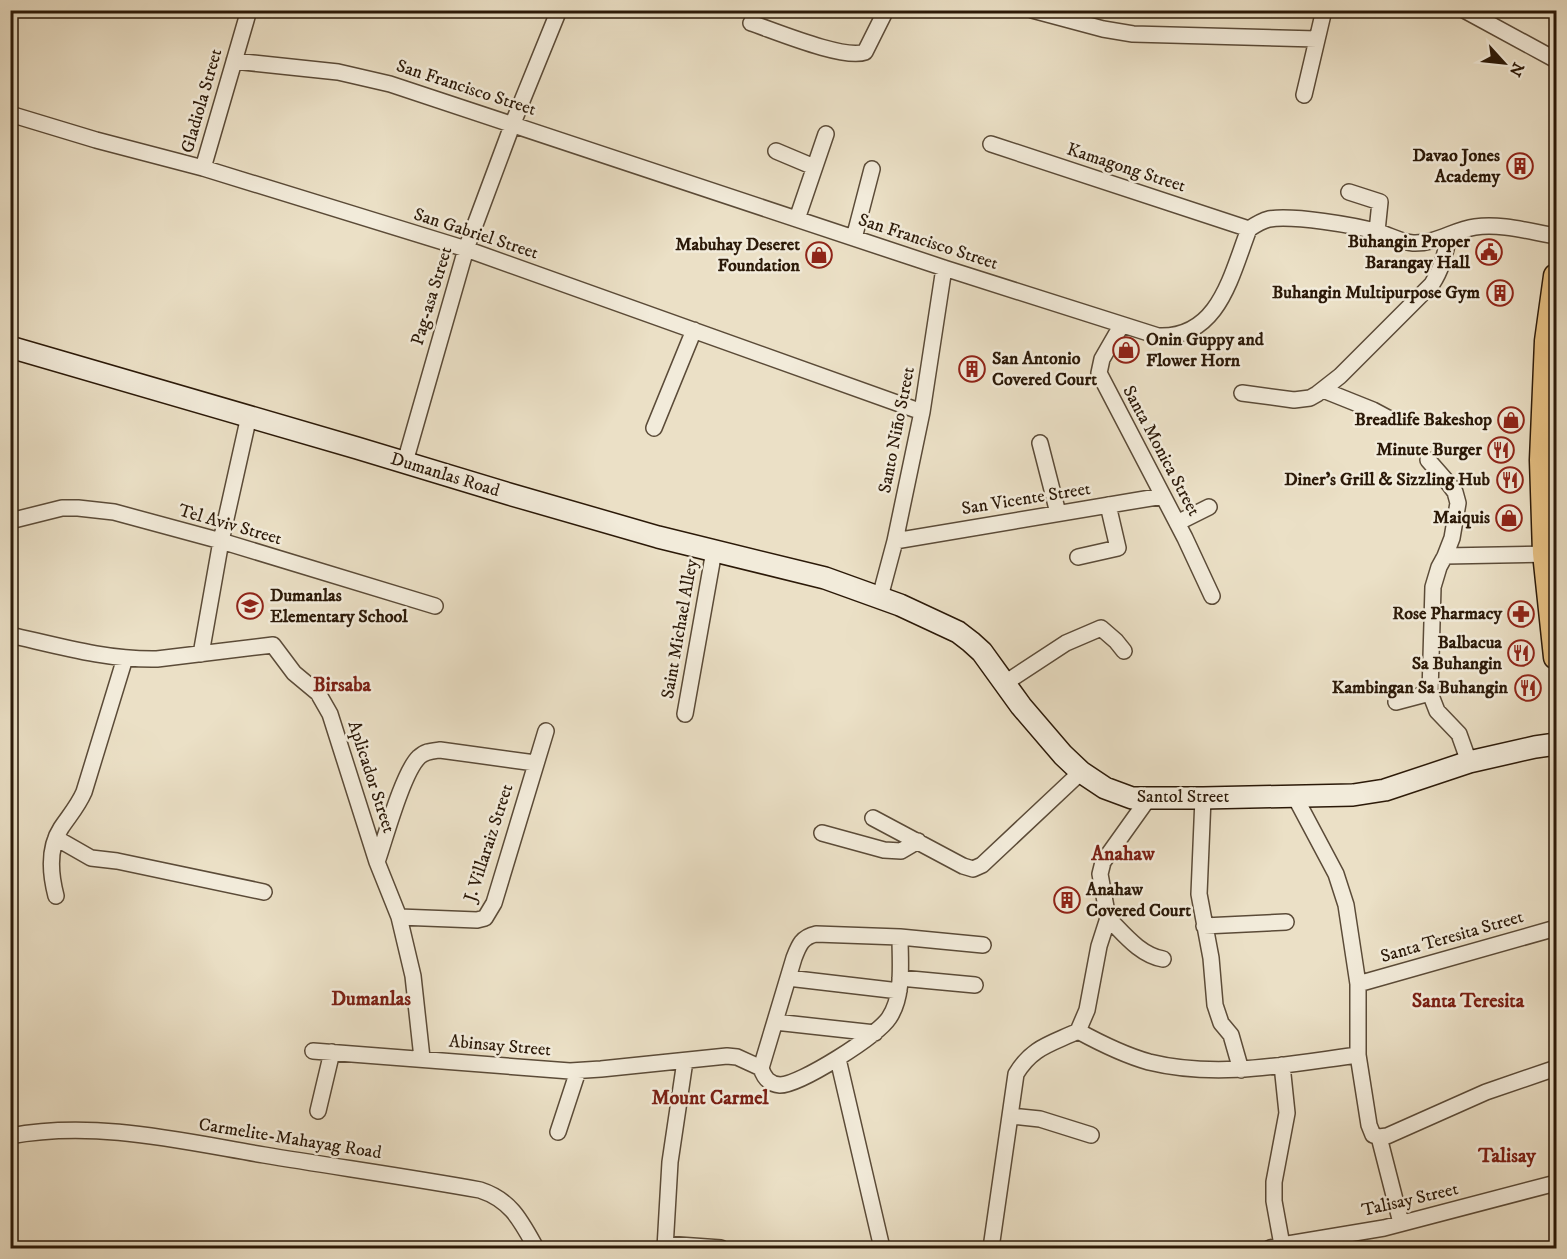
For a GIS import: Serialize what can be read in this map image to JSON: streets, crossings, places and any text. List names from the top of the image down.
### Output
{
  "streets": {
    "main road": ["Dumanlas Road", "Santol Street"],
    "street": [
      "San Francisco Street",
      "Gladiola Street",
      "Kamagong Street",
      "San Gabriel Street",
      "Pag-asa Street",
      "Santo Niño Street",
      "Santa Monica Street",
      "San Vicente Street",
      "Tel Aviv Street",
      "Saint Michael Alley",
      "Aplicador Street",
      "J. Villaraiz Street",
      "Santa Teresita Street",
      "Abinsay Street",
      "Carmelite-Mahayag Road",
      "Talisay Street"
    ]
  },
  "crossings": [
    ["San Francisco Street", "Gladiola Street"],
    ["San Francisco Street", "Kamagong Street"],
    ["San Francisco Street", "Pag-asa Street"],
    ["San Francisco Street", "Santo Niño Street"],
    ["San Francisco Street", "Santa Monica Street"],
    ["Gladiola Street", "San Gabriel Street"],
    ["San Gabriel Street", "Pag-asa Street"],
    ["San Gabriel Street", "Santo Niño Street"],
    ["Pag-asa Street", "Dumanlas Road"],
    ["Santo Niño Street", "Dumanlas Road"],
    ["Santo Niño Street", "San Vicente Street"],
    ["Santo Niño Street", "Santol Street"],
    ["Santa Monica Street", "San Vicente Street"],
    ["Dumanlas Road", "Saint Michael Alley"],
    ["Dumanlas Road", "Santol Street"],
    ["Aplicador Street", "J. Villaraiz Street"],
    ["Aplicador Street", "Abinsay Street"]
  ],
  "districts": [
    "Birsaba",
    "Anahaw",
    "Dumanlas",
    "Santa Teresita",
    "Mount Carmel",
    "Talisay"
  ],
  "places": {
    "building": [
      "Davao Jones Academy",
      "Buhangin Multipurpose Gym",
      "San Antonio Covered Court",
      "Anahaw Covered Court"
    ],
    "public building": ["Buhangin Proper Barangay Hall"],
    "shop": [
      "Mabuhay Deseret Foundation",
      "Onin Guppy and Flower Horn",
      "Breadlife Bakeshop",
      "Maiquis"
    ],
    "restaurant": [
      "Minute Burger",
      "Diner's Grill & Sizzling Hub",
      "Balbacua Sa Buhangin",
      "Kambingan Sa Buhangin"
    ],
    "school or university": ["Dumanlas Elementary School"],
    "pharmacy": ["Rose Pharmacy"]
  },
  "north": "bottom right"
}
